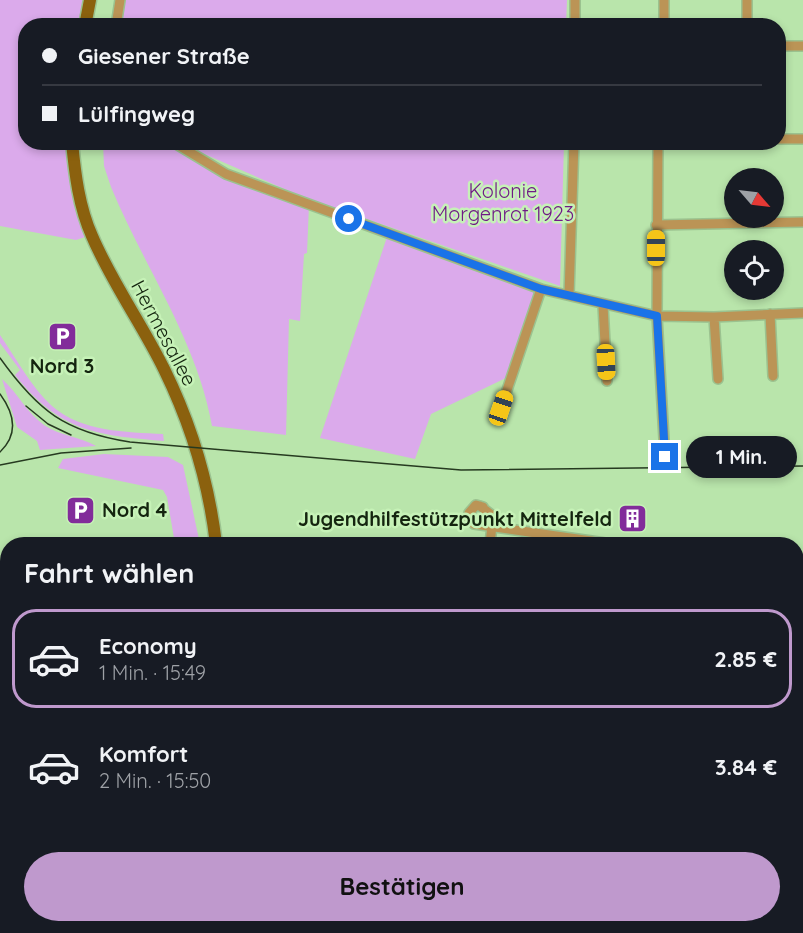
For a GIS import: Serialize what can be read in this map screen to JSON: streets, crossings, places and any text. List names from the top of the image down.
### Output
{
  "streets": {
    "main road": ["Hermesallee"]
  },
  "parks": ["Kolonie Morgenrot 1923"],
  "places": {
    "parking": ["Nord 3", "Nord 4"],
    "building": ["Jugendhilfestützpunkt Mittelfeld"]
  },
  "north": "bottom right",
  "page": {
    "banner": ["Giesener Straße", "Lülfingweg"],
    "bubble": "1 Min.",
    "heading": "Fahrt wählen",
    "list": [
      {
        "name": "Economy",
        "note": "1 Min. · 15:49",
        "value": "2.85 €"
      },
      {
        "name": "Komfort",
        "note": "2 Min. · 15:50",
        "value": "3.84 €"
      }
    ],
    "buttons": "Bestätigen"
  }
}
